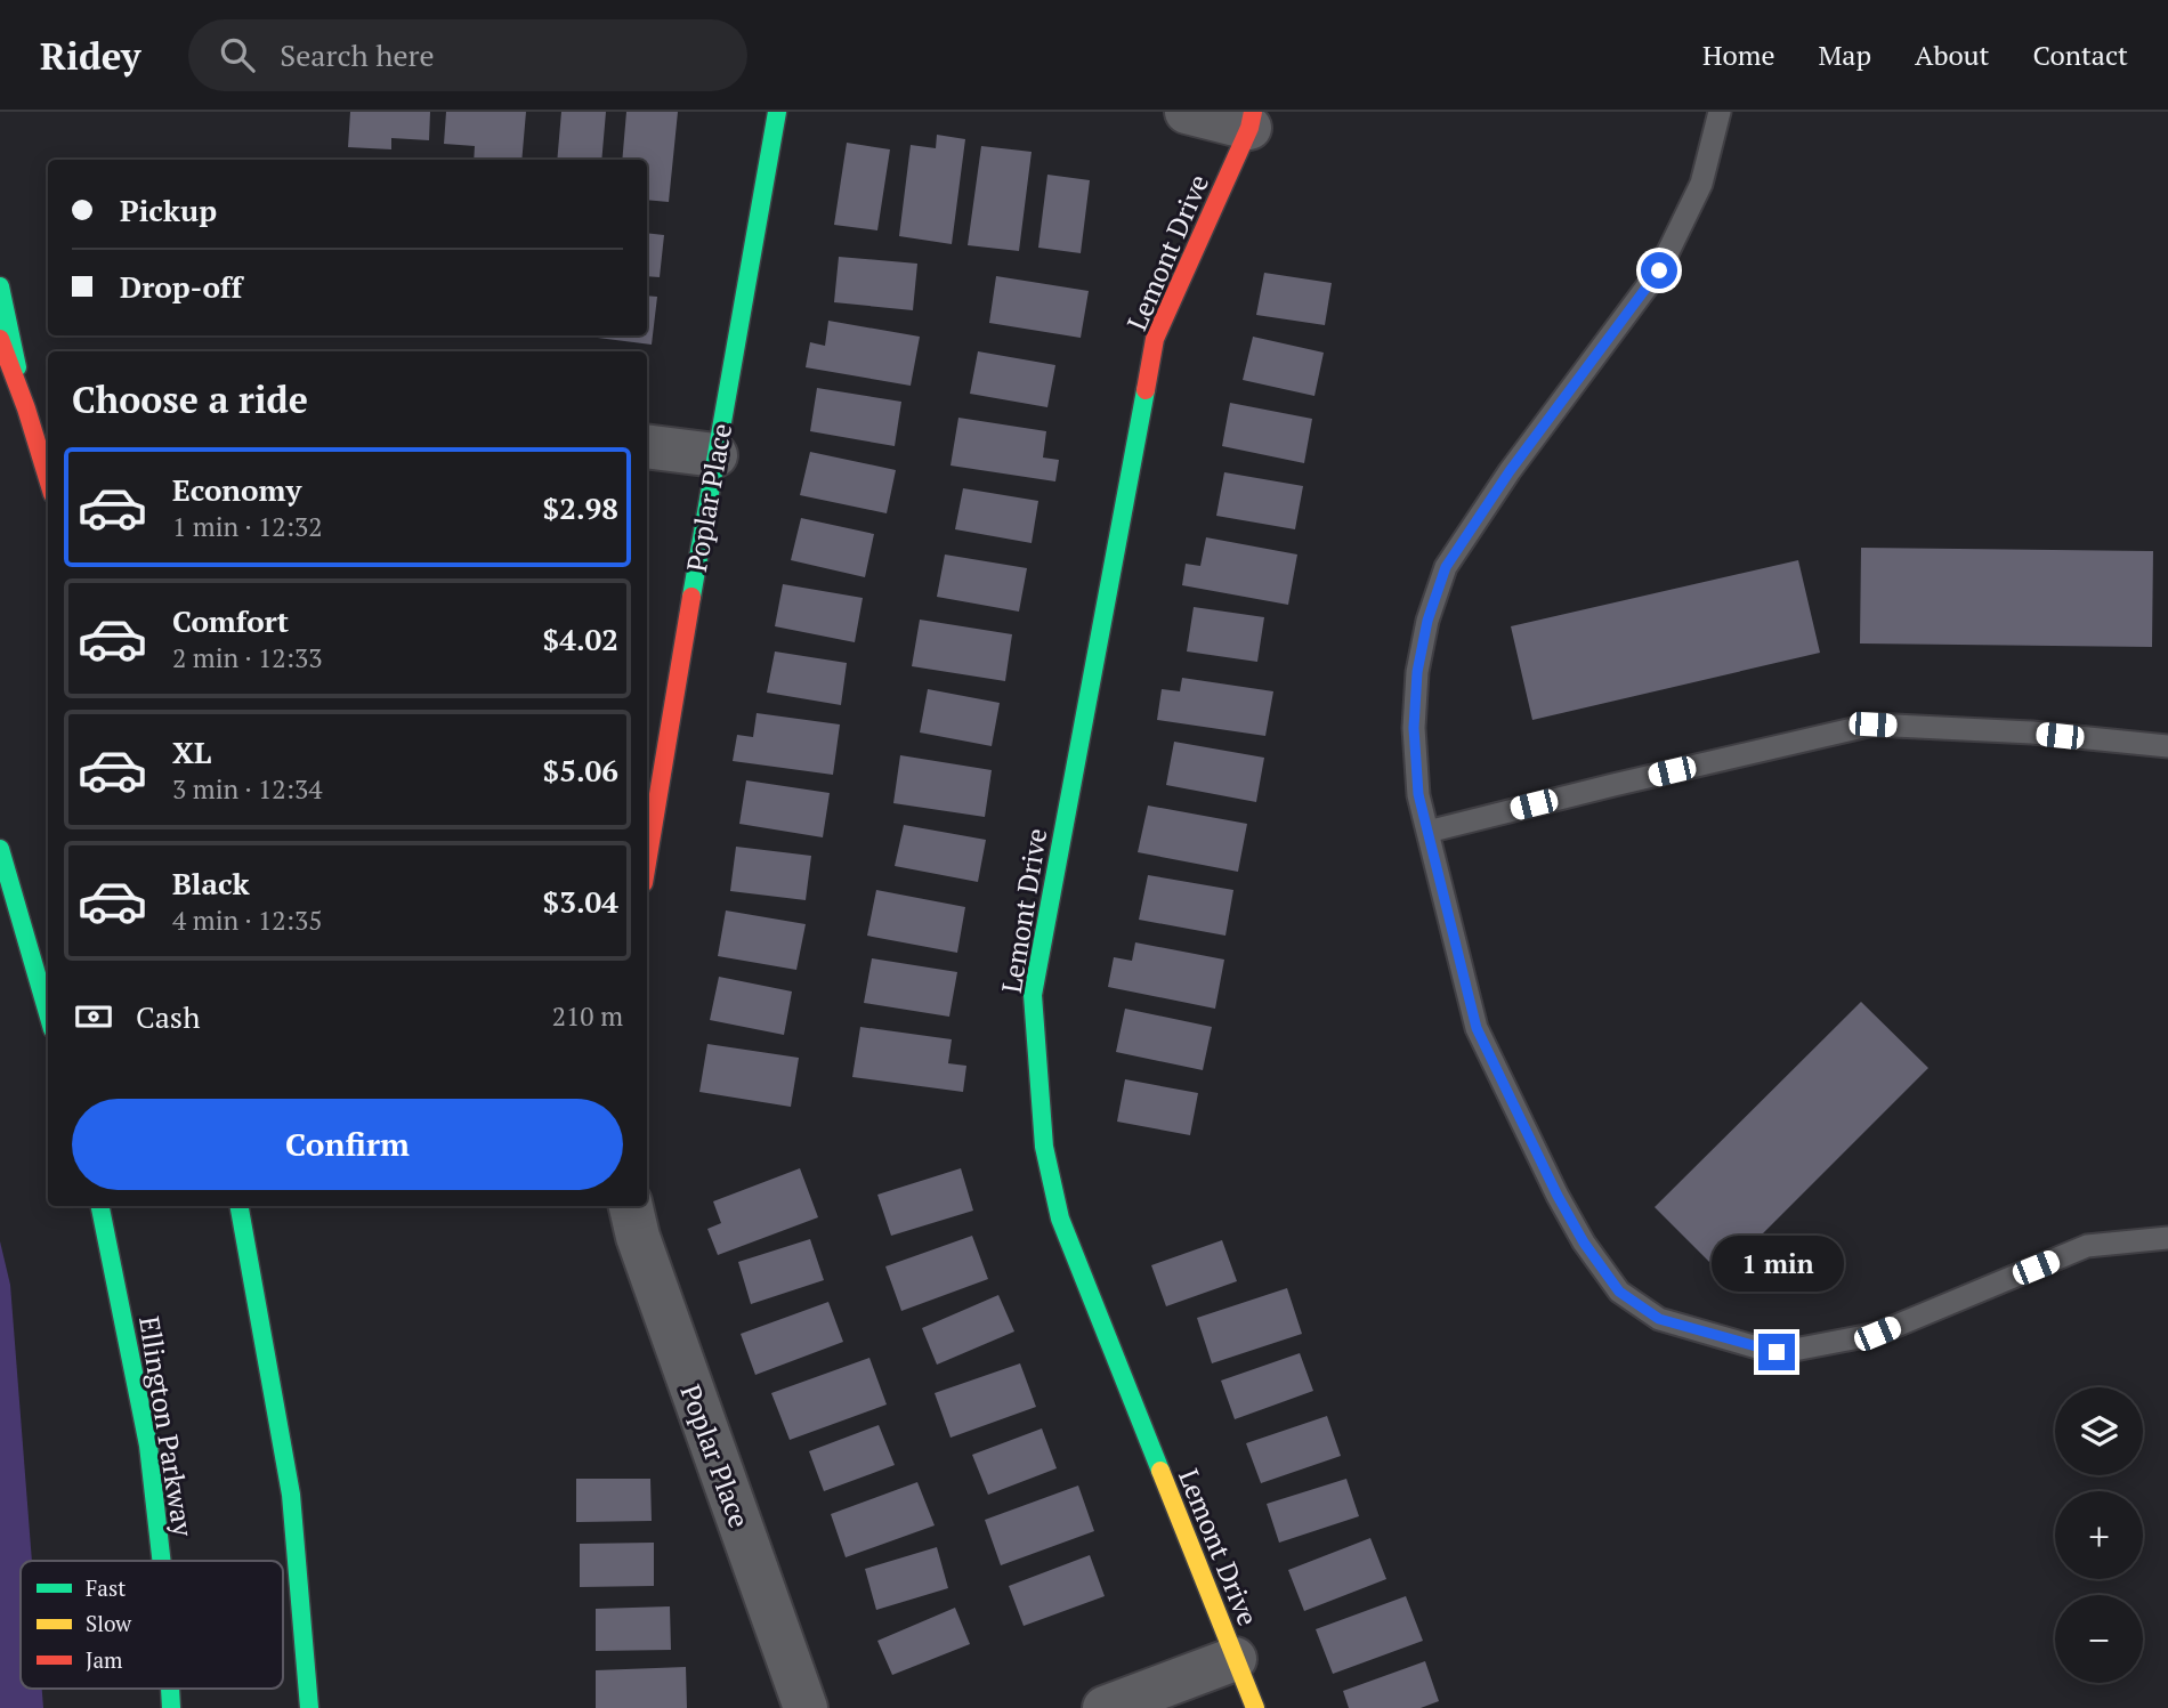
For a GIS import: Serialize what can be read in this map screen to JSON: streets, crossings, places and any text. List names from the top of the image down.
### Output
{
  "streets": {
    "main road": ["Lemont Drive", "Poplar Place", "Ellington Parkway"]
  },
  "legend": ["Fast", "Slow", "Jam"],
  "page": {
    "header": "Ridey",
    "search": "Search here",
    "nav": [
      "Home",
      "Map",
      "About",
      "Contact"
    ],
    "banner": ["Pickup", "Drop-off"],
    "heading": "Choose a ride",
    "list": [
      {
        "name": "Economy",
        "note": "1 min · 12:32",
        "value": "$2.98"
      },
      {
        "name": "Comfort",
        "note": "2 min · 12:33",
        "value": "$4.02"
      },
      {
        "name": "XL",
        "note": "3 min · 12:34",
        "value": "$5.06"
      },
      {
        "name": "Black",
        "note": "4 min · 12:35",
        "value": "$3.04"
      }
    ],
    "pay": ["Cash", "210 m"],
    "buttons": "Confirm",
    "bubble": "1 min",
    "map_buttons": ["+", "−"]
  }
}
